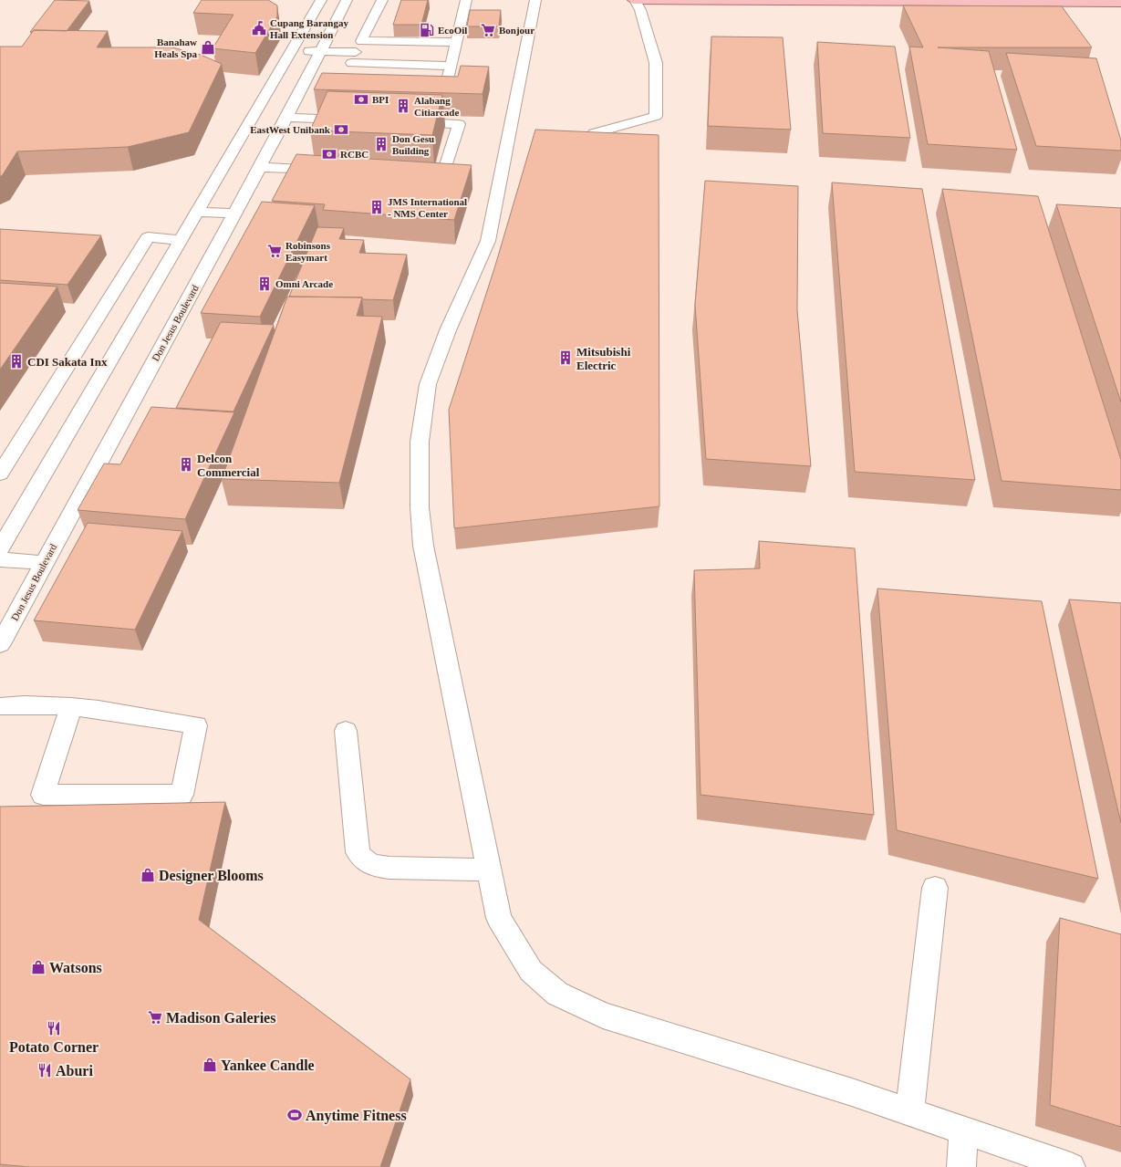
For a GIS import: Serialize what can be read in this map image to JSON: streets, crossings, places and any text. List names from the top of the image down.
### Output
{
  "streets": {
    "street": ["Don Jesus Boulevard"]
  },
  "places": {
    "public building": ["Cupang Barangay Hall Extension"],
    "fuel station": ["EcoOil"],
    "supermarket": ["Bonjour", "Robinsons Easymart", "Madison Galeries"],
    "shop": [
      "Banahaw Heals Spa",
      "Designer Blooms",
      "Watsons",
      "Yankee Candle"
    ],
    "bank": ["BPI", "EastWest Unibank", "RCBC"],
    "building": [
      "Alabang Citiarcade",
      "Don Gesu Building",
      "JMS International - NMS Center",
      "Omni Arcade",
      "Mitsubishi Electric",
      "CDI Sakata Inx",
      "Delcon Commercial"
    ],
    "restaurant": ["Potato Corner", "Aburi"],
    "sports": ["Anytime Fitness"]
  }
}
